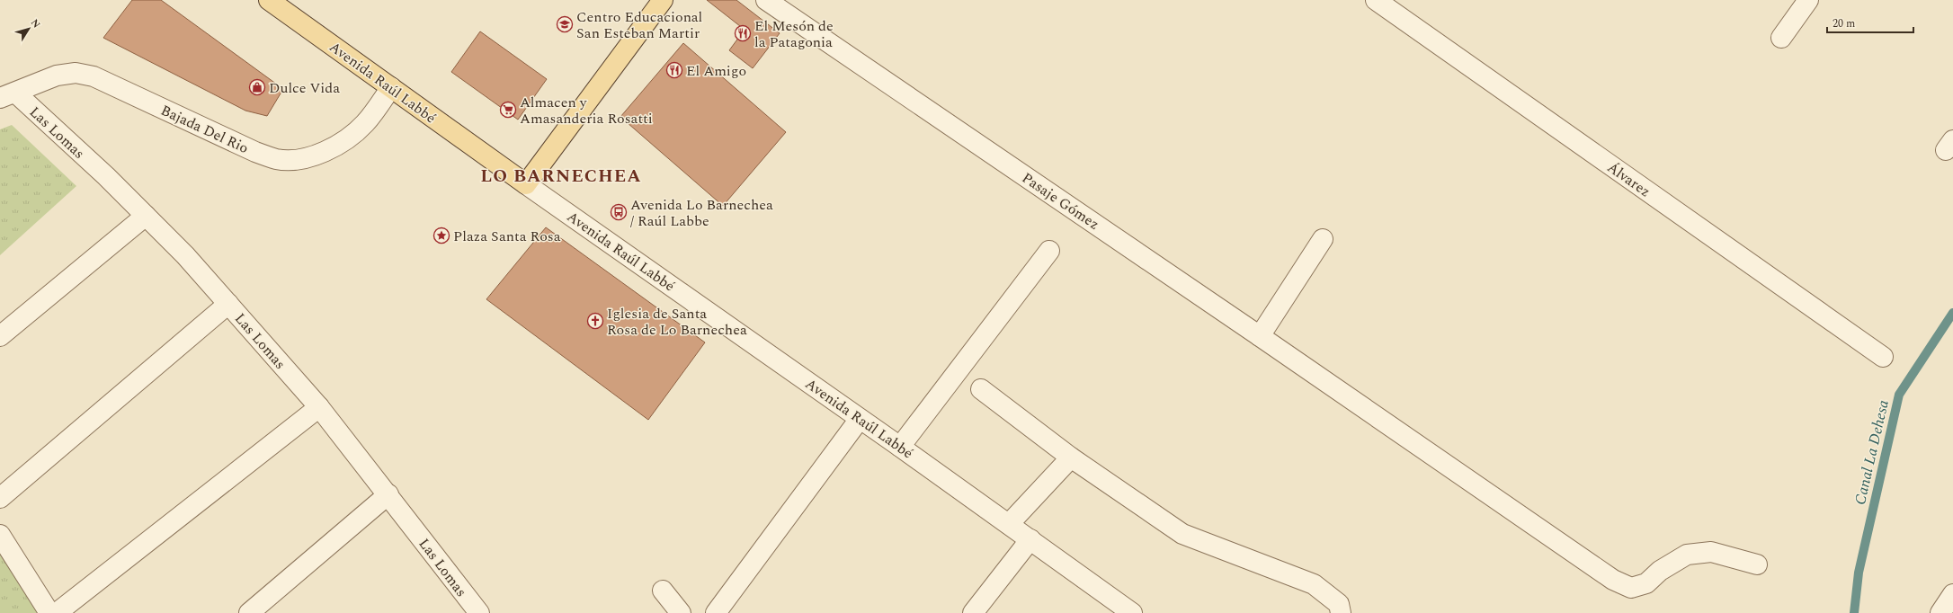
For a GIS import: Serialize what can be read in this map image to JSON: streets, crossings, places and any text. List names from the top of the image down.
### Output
{
  "streets": {
    "main road": ["Avenida Raúl Labbé"],
    "street": [
      "Bajada Del Rio",
      "Las Lomas",
      "Álvarez",
      "Pasaje Gómez"
    ]
  },
  "crossings": [
    ["Avenida Raúl Labbé", "Bajada Del Rio"],
    ["Bajada Del Rio", "Las Lomas"]
  ],
  "districts": ["LO BARNECHEA"],
  "water": ["Canal La Dehesa"],
  "places": {
    "school or university": ["Centro Educacional San Esteban Martir"],
    "restaurant": ["El Mesón de la Patagonia", "El Amigo"],
    "shop": ["Dulce Vida"],
    "supermarket": ["Almacen y Amasanderia Rosatti"],
    "bus stop": ["Avenida Lo Barnechea / Raúl Labbe"],
    "place": ["Plaza Santa Rosa"],
    "church": ["Iglesia de Santa Rosa de Lo Barnechea"]
  },
  "scale_bar": "20 m",
  "north": "top right"
}
